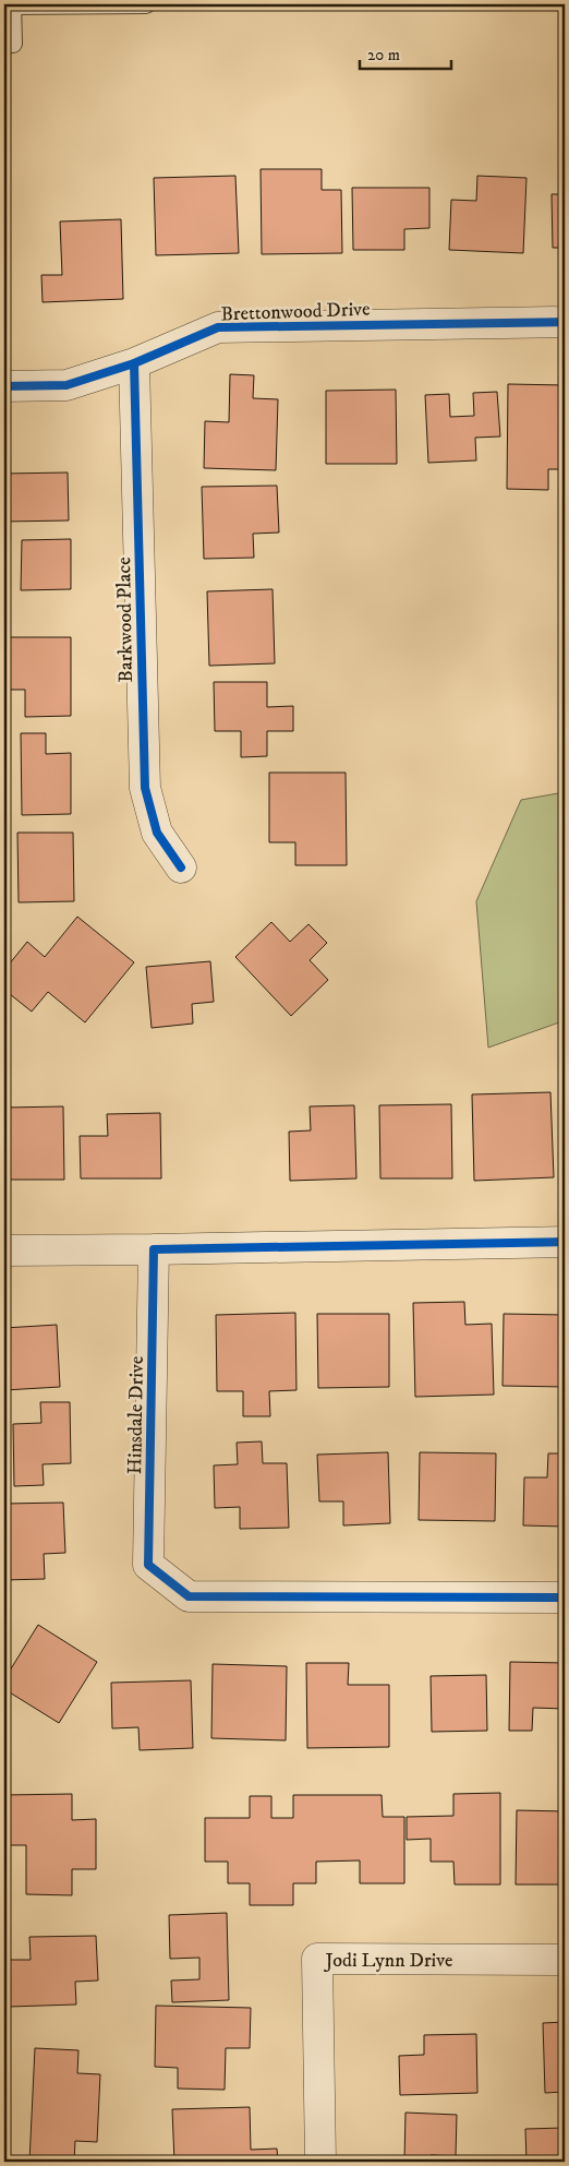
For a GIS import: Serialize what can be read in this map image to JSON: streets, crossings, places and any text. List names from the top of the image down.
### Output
{
  "streets": {
    "street": [
      "Brettonwood Drive",
      "Barkwood Place",
      "Hinsdale Drive",
      "Jodi Lynn Drive"
    ]
  },
  "crossings": [
    ["Brettonwood Drive", "Barkwood Place"]
  ],
  "scale_bar": "20 m"
}
